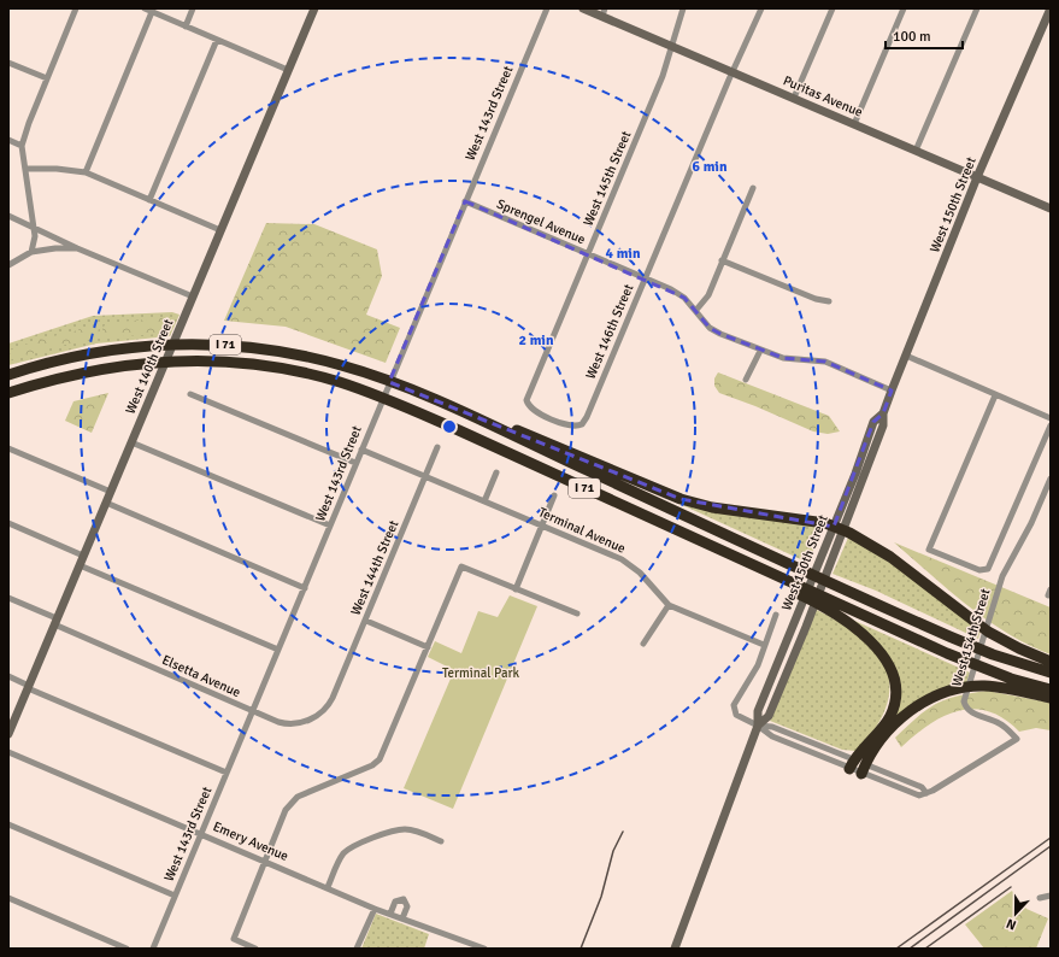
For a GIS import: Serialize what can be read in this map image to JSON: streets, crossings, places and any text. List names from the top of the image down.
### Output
{
  "streets": {
    "highway": ["I 71"],
    "street": [
      "Puritas Avenue",
      "West 143rd Street",
      "West 145th Street",
      "West 150th Street",
      "Sprengel Avenue",
      "West 146th Street",
      "West 140th Street",
      "Terminal Avenue",
      "West 144th Street",
      "West 154th Street",
      "Elsetta Avenue",
      "Emery Avenue"
    ]
  },
  "crossings": [
    ["Puritas Avenue", "West 145th Street"],
    ["Puritas Avenue", "West 150th Street"],
    ["Puritas Avenue", "West 146th Street"],
    ["West 143rd Street", "Sprengel Avenue"],
    ["West 143rd Street", "Terminal Avenue"],
    ["West 143rd Street", "Elsetta Avenue"],
    ["West 143rd Street", "Emery Avenue"],
    ["West 145th Street", "Sprengel Avenue"],
    ["West 145th Street", "West 146th Street"],
    ["West 150th Street", "Sprengel Avenue"],
    ["West 150th Street", "Terminal Avenue"],
    ["West 150th Street", "West 154th Street"],
    ["Sprengel Avenue", "West 146th Street"],
    ["West 140th Street", "Elsetta Avenue"],
    ["Terminal Avenue", "West 144th Street"],
    ["West 144th Street", "Elsetta Avenue"]
  ],
  "parks": ["Terminal Park"],
  "scale_bar": "100 m",
  "north": "bottom",
  "rings": ["6 min", "4 min", "2 min"]
}
